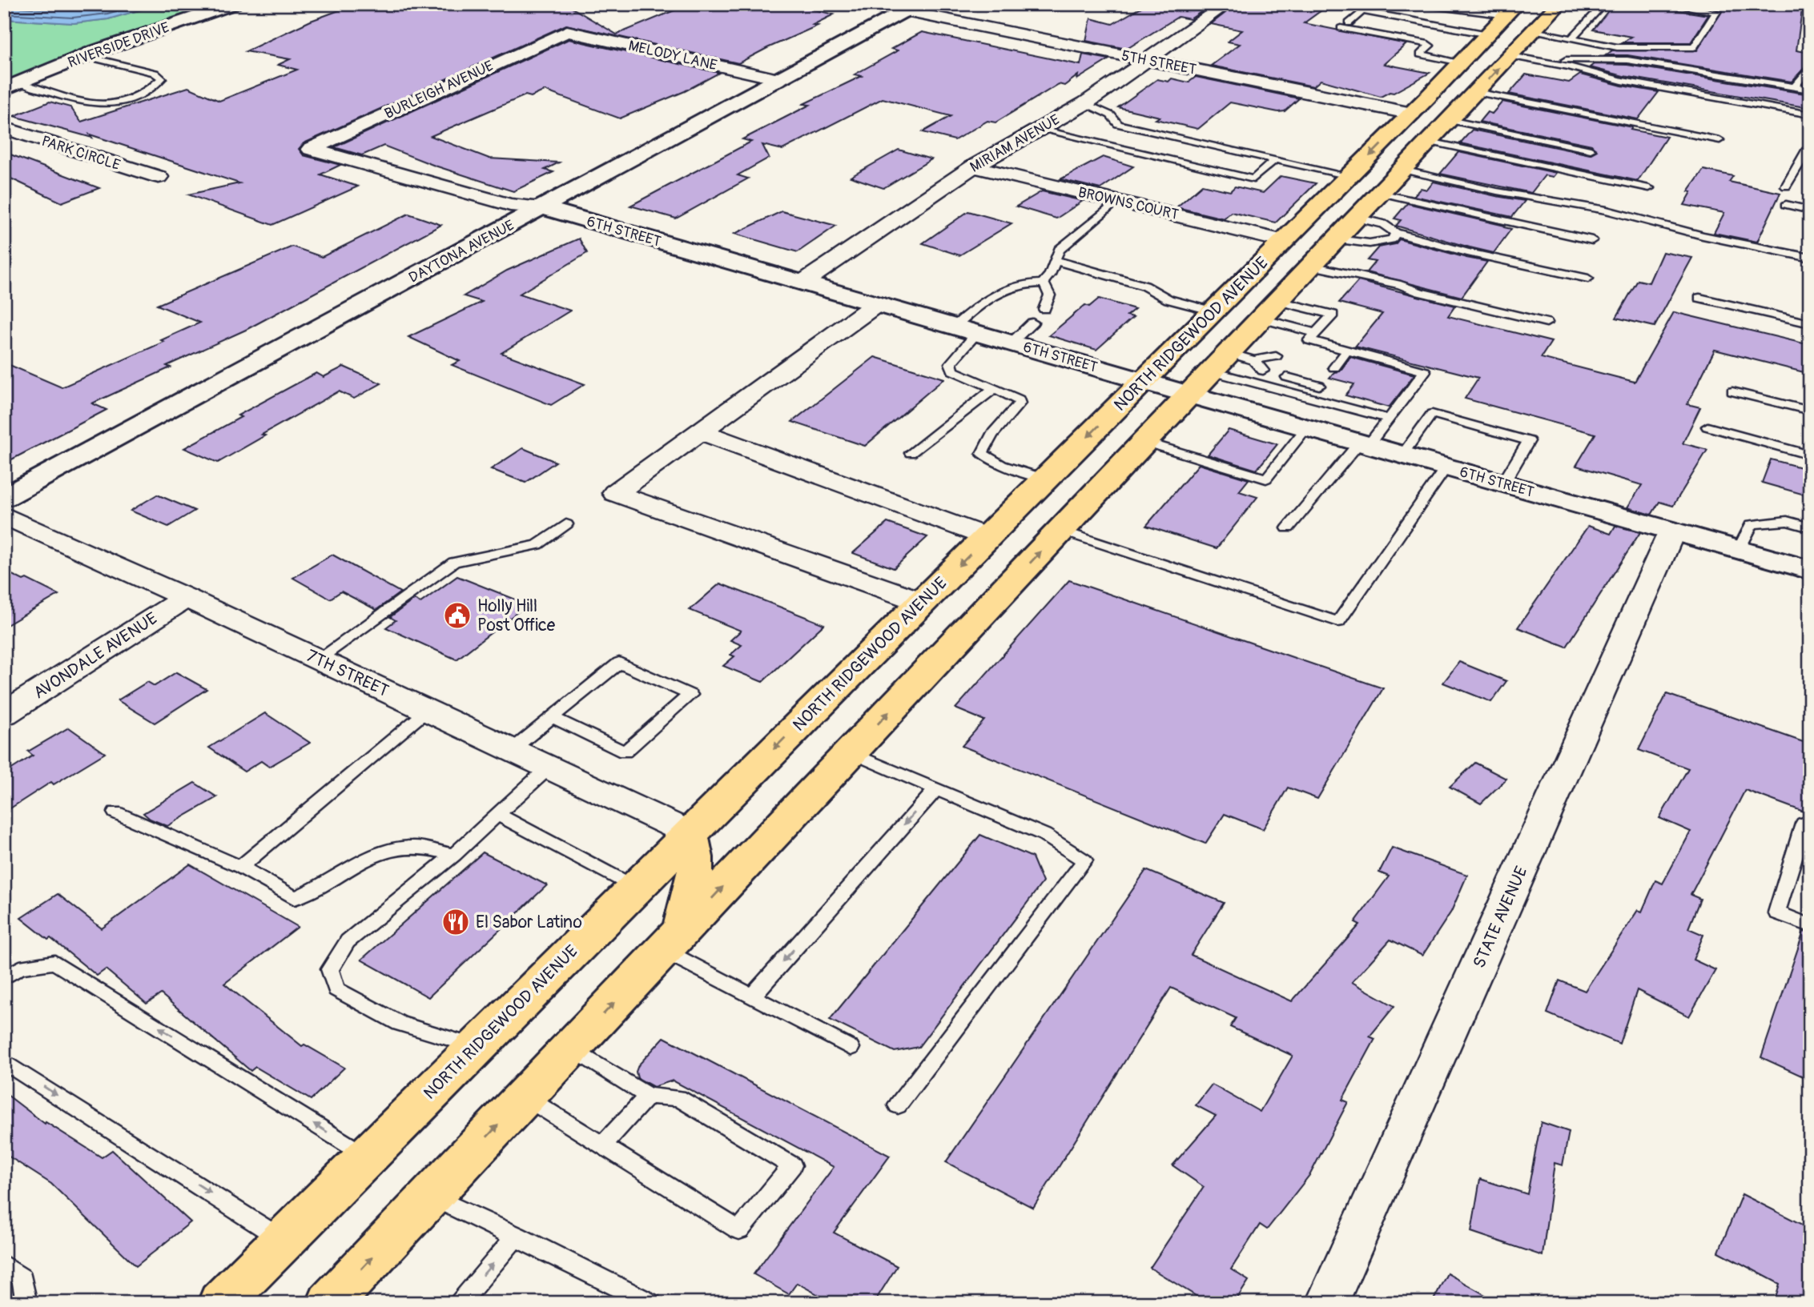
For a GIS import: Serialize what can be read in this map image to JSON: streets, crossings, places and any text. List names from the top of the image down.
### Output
{
  "streets": {
    "main road": ["NORTH RIDGEWOOD AVENUE"],
    "street": [
      "RIVERSIDE DRIVE",
      "MELODY LANE",
      "5TH STREET",
      "BURLEIGH AVENUE",
      "MIRIAM AVENUE",
      "PARK CIRCLE",
      "BROWNS COURT",
      "6TH STREET",
      "DAYTONA AVENUE",
      "AVONDALE AVENUE",
      "7TH STREET",
      "STATE AVENUE"
    ]
  },
  "crossings": [
    ["MELODY LANE", "BURLEIGH AVENUE"],
    ["MELODY LANE", "DAYTONA AVENUE"],
    ["5TH STREET", "MIRIAM AVENUE"],
    ["5TH STREET", "DAYTONA AVENUE"],
    ["5TH STREET", "NORTH RIDGEWOOD AVENUE"],
    ["BURLEIGH AVENUE", "6TH STREET"],
    ["MIRIAM AVENUE", "BROWNS COURT"],
    ["MIRIAM AVENUE", "6TH STREET"],
    ["BROWNS COURT", "NORTH RIDGEWOOD AVENUE"],
    ["6TH STREET", "DAYTONA AVENUE"],
    ["6TH STREET", "NORTH RIDGEWOOD AVENUE"],
    ["6TH STREET", "STATE AVENUE"],
    ["NORTH RIDGEWOOD AVENUE", "7TH STREET"],
    ["AVONDALE AVENUE", "7TH STREET"]
  ],
  "places": {
    "public building": ["Holly Hill Post Office"],
    "restaurant": ["El Sabor Latino"]
  }
}
